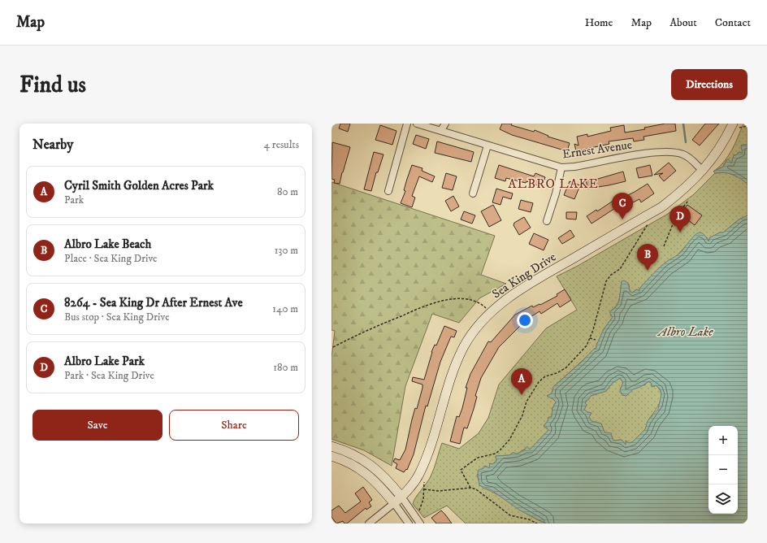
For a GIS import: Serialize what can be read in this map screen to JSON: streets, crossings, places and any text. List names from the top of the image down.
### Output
{
  "streets": {
    "street": ["Ernest Avenue", "Sea King Drive"]
  },
  "crossings": [
    ["Ernest Avenue", "Sea King Drive"]
  ],
  "districts": ["ALBRO LAKE"],
  "water": ["Albro Lake"],
  "page": {
    "header": "Map",
    "nav": [
      "Home",
      "Map",
      "About",
      "Contact"
    ],
    "buttons": [
      "Directions",
      ["Save", "Share"]
    ],
    "title": "Find us",
    "heading": ["Nearby", "4 results"],
    "list": [
      {
        "mark": "A",
        "name": "Cyril Smith Golden Acres Park",
        "note": "Park",
        "value": "80 m"
      },
      {
        "mark": "B",
        "name": "Albro Lake Beach",
        "note": "Place · Sea King Drive",
        "value": "130 m"
      },
      {
        "mark": "C",
        "name": "8264 - Sea King Dr After Ernest Ave",
        "note": "Bus stop · Sea King Drive",
        "value": "140 m"
      },
      {
        "mark": "D",
        "name": "Albro Lake Park",
        "note": "Park · Sea King Drive",
        "value": "180 m"
      }
    ],
    "pins": [
      "C",
      "D",
      "B",
      "A"
    ],
    "map_buttons": ["+", "−"]
  }
}
